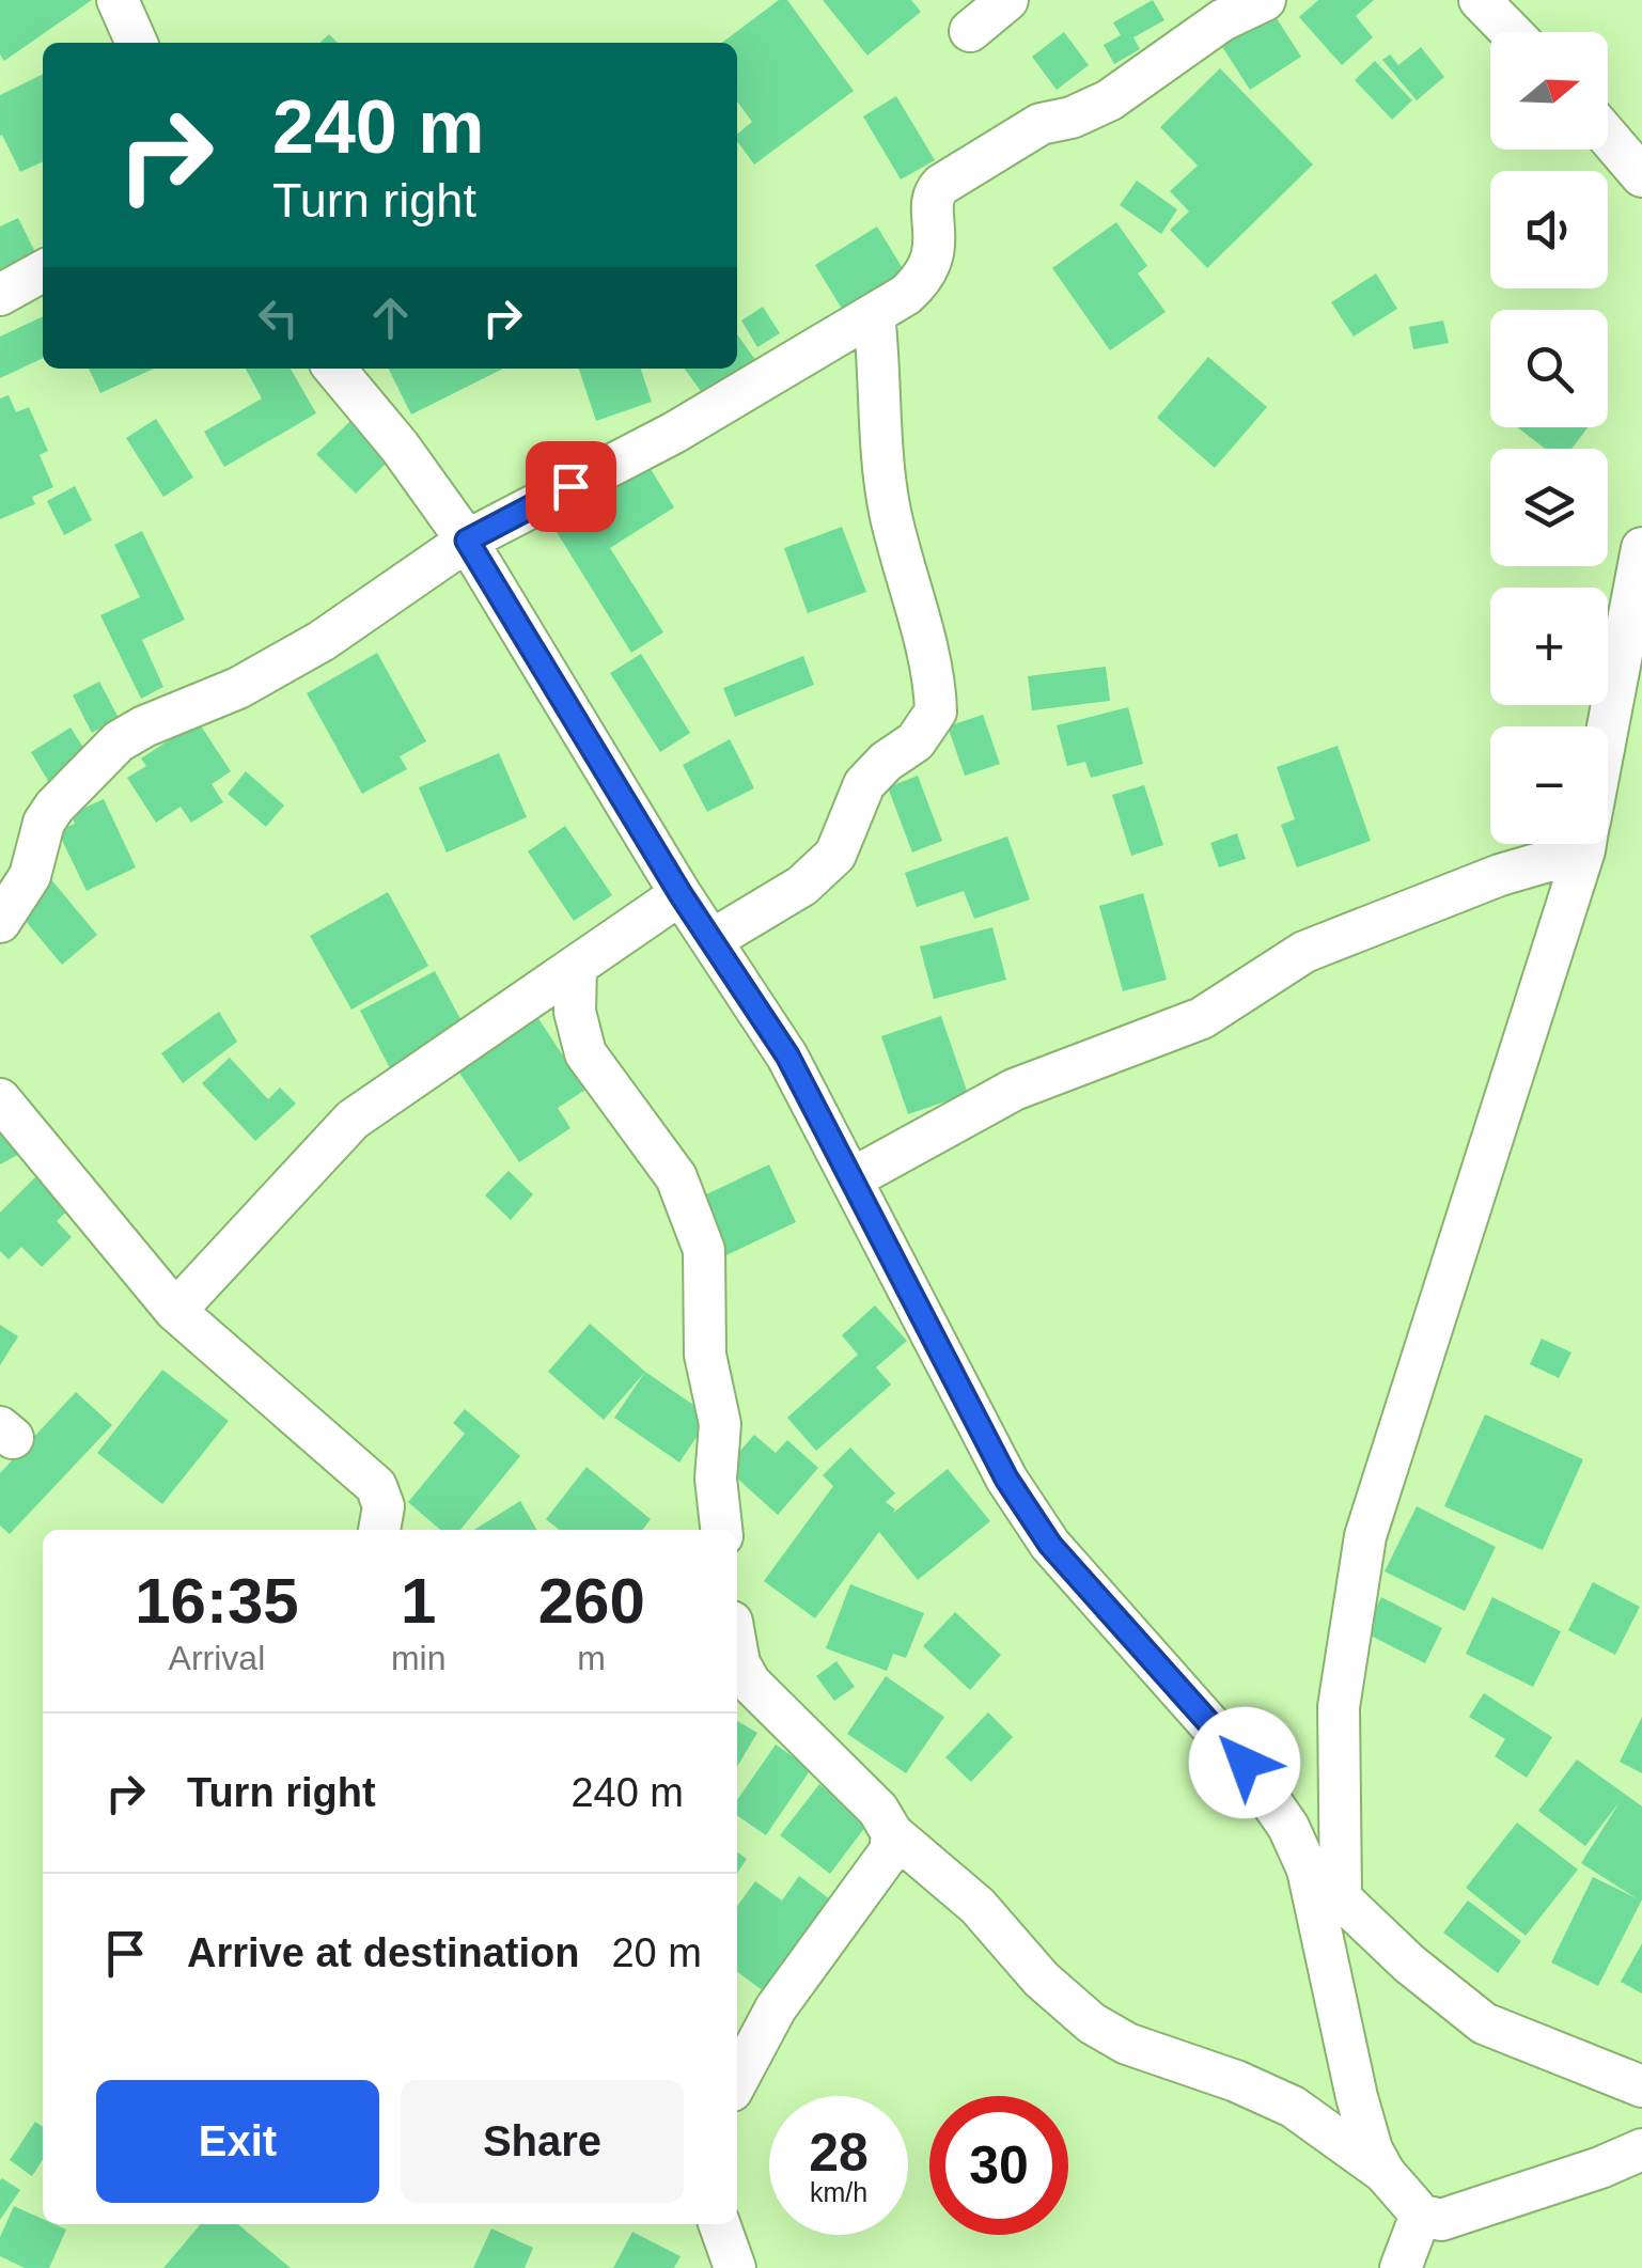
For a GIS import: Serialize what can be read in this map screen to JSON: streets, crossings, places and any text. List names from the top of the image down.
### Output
{
  "north": "right",
  "page": {
    "map_buttons": ["+", "−"],
    "turn": ["240 m", "Turn right"],
    "eta": [
      "16:35",
      "Arrival",
      "1",
      "min",
      "260",
      "m"
    ],
    "list": [
      {
        "name": "Turn right",
        "value": "240 m"
      },
      {
        "name": "Arrive at destination",
        "value": "20 m"
      }
    ],
    "buttons": ["Exit", "Share"],
    "speed": "28 km/h",
    "limit": "30"
  }
}
